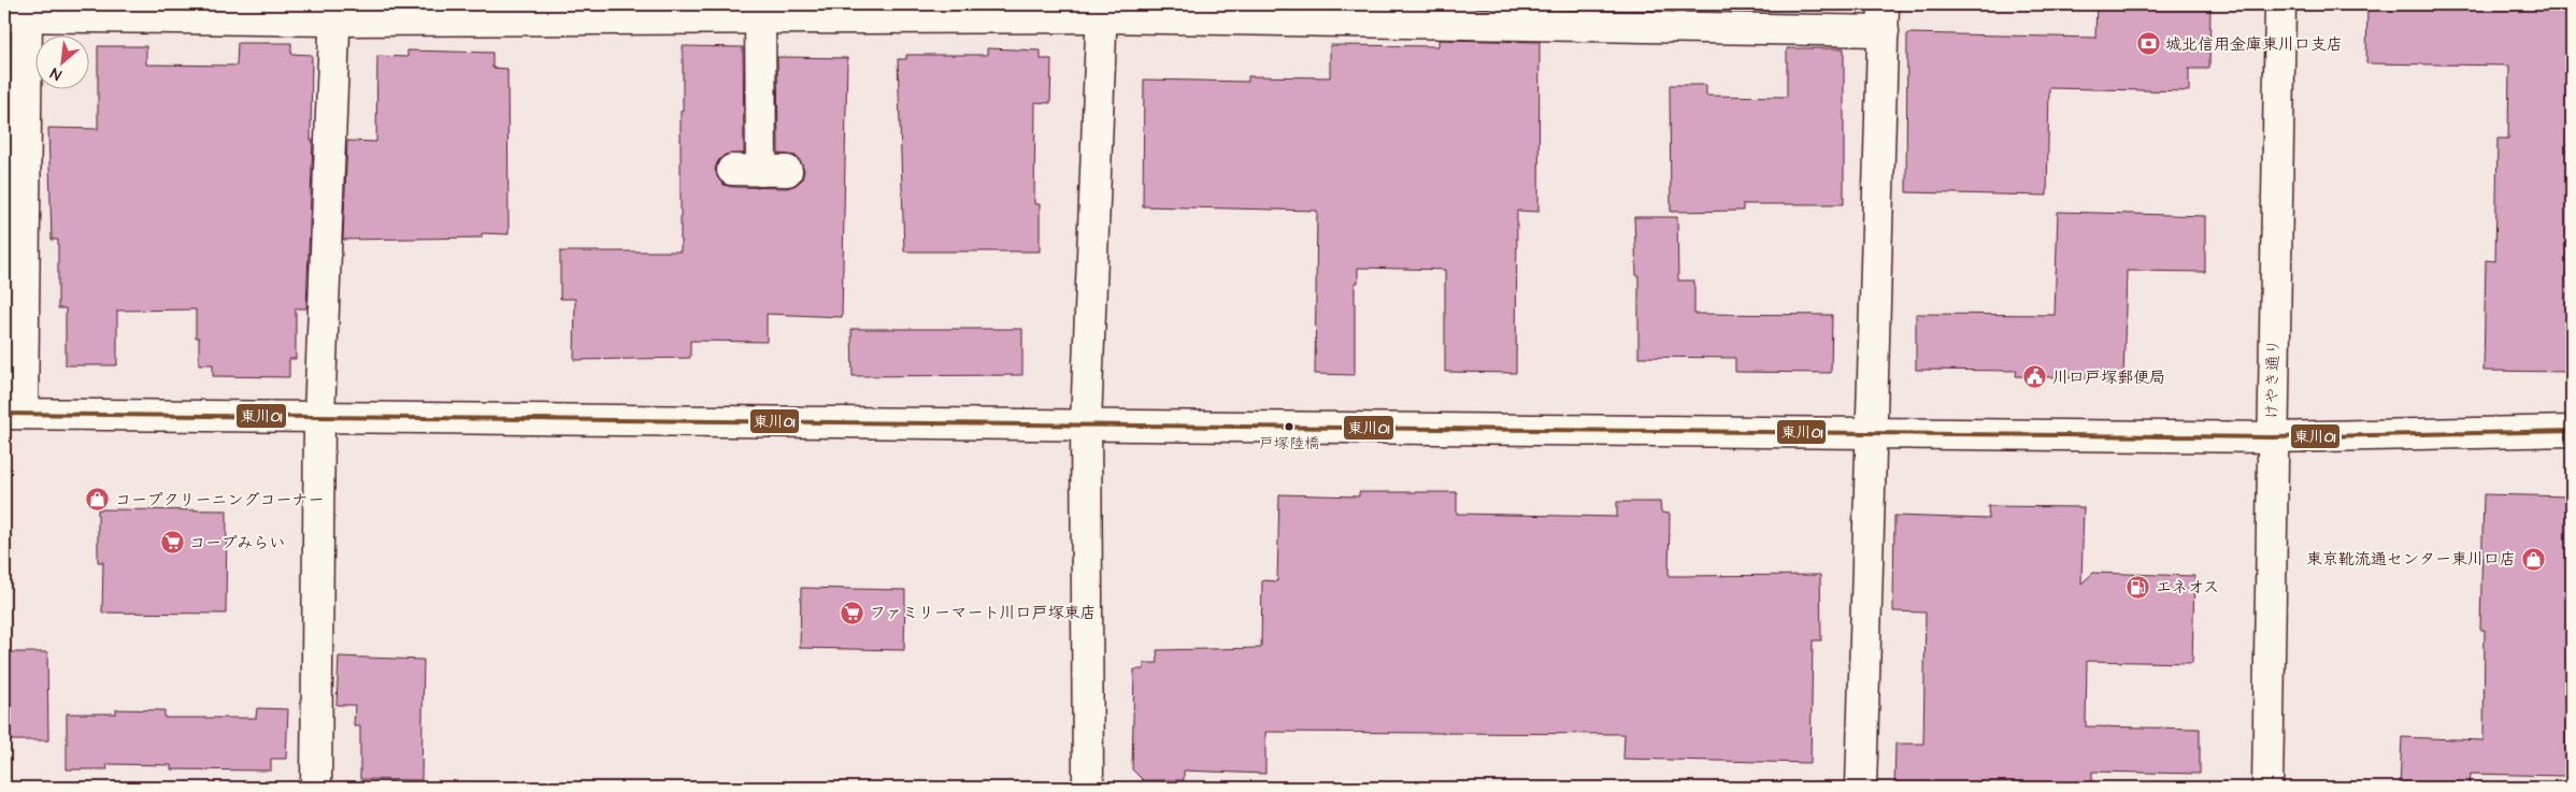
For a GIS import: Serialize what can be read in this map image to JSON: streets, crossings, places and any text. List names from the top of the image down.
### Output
{
  "streets": {
    "street": ["けやき通り"]
  },
  "places": {
    "bank": ["城北信用金庫東川口支店"],
    "public building": ["川口戸塚郵便局"],
    "other": ["戸塚陸橋"],
    "shop": ["コープクリーニングコーナー", "東京靴流通センター東川口店"],
    "supermarket": ["コープみらい", "ファミリーマート川口戸塚東店"],
    "fuel station": ["エネオス"]
  },
  "lines": ["transit line 東川01"],
  "north": "bottom left"
}
